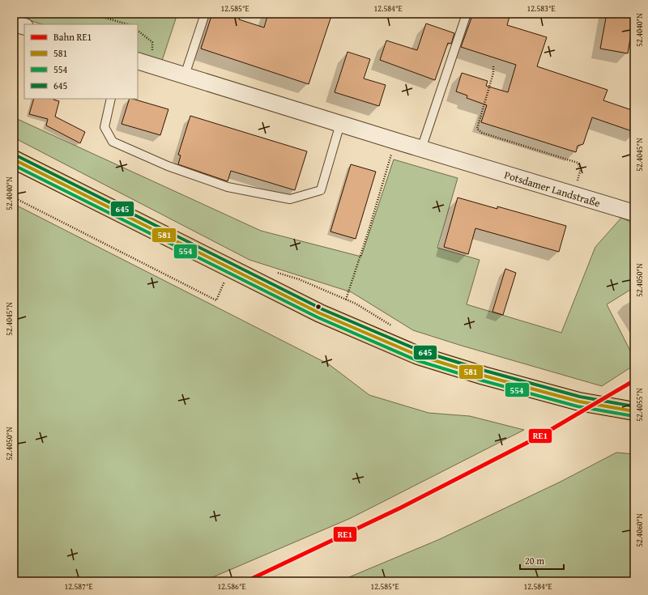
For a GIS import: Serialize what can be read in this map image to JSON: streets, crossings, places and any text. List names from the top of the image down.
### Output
{
  "streets": {
    "street": ["Potsdamer Landstraße"]
  },
  "lines": [
    "transit line 645",
    "transit line 581",
    "transit line 554",
    "rail line RE1"
  ],
  "legend": [
    "Bahn RE1",
    "581",
    "554",
    "645"
  ],
  "scale_bar": "20 m",
  "coordinates": [
    "12.585°E",
    "12.584°E",
    "12.583°E",
    "52.4040°N",
    "52.4045°N",
    "52.4050°N",
    "52.4055°N",
    "52.4060°N",
    "12.587°E",
    "12.586°E"
  ]
}
